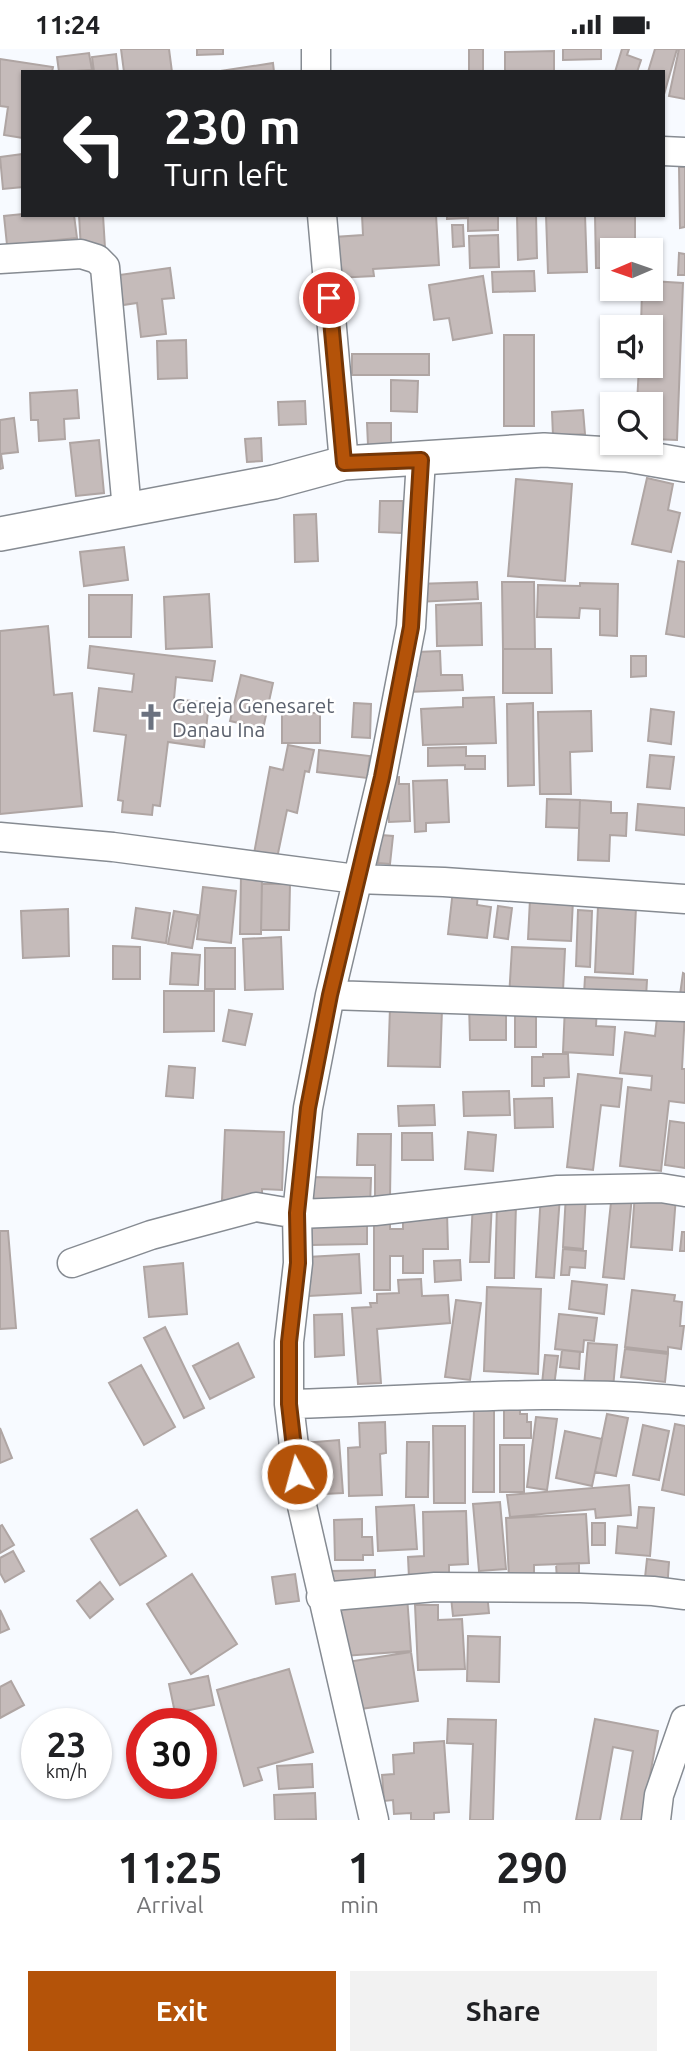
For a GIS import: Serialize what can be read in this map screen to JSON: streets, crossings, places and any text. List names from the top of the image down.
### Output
{
  "places": {
    "church": ["Gereja Genesaret Danau Ina"]
  },
  "north": "left",
  "page": {
    "status": "11:24",
    "turn": ["230 m", "Turn left"],
    "speed": "23 km/h",
    "limit": "30",
    "eta": [
      "11:25",
      "Arrival",
      "1",
      "min",
      "290",
      "m"
    ],
    "buttons": ["Exit", "Share"]
  }
}
